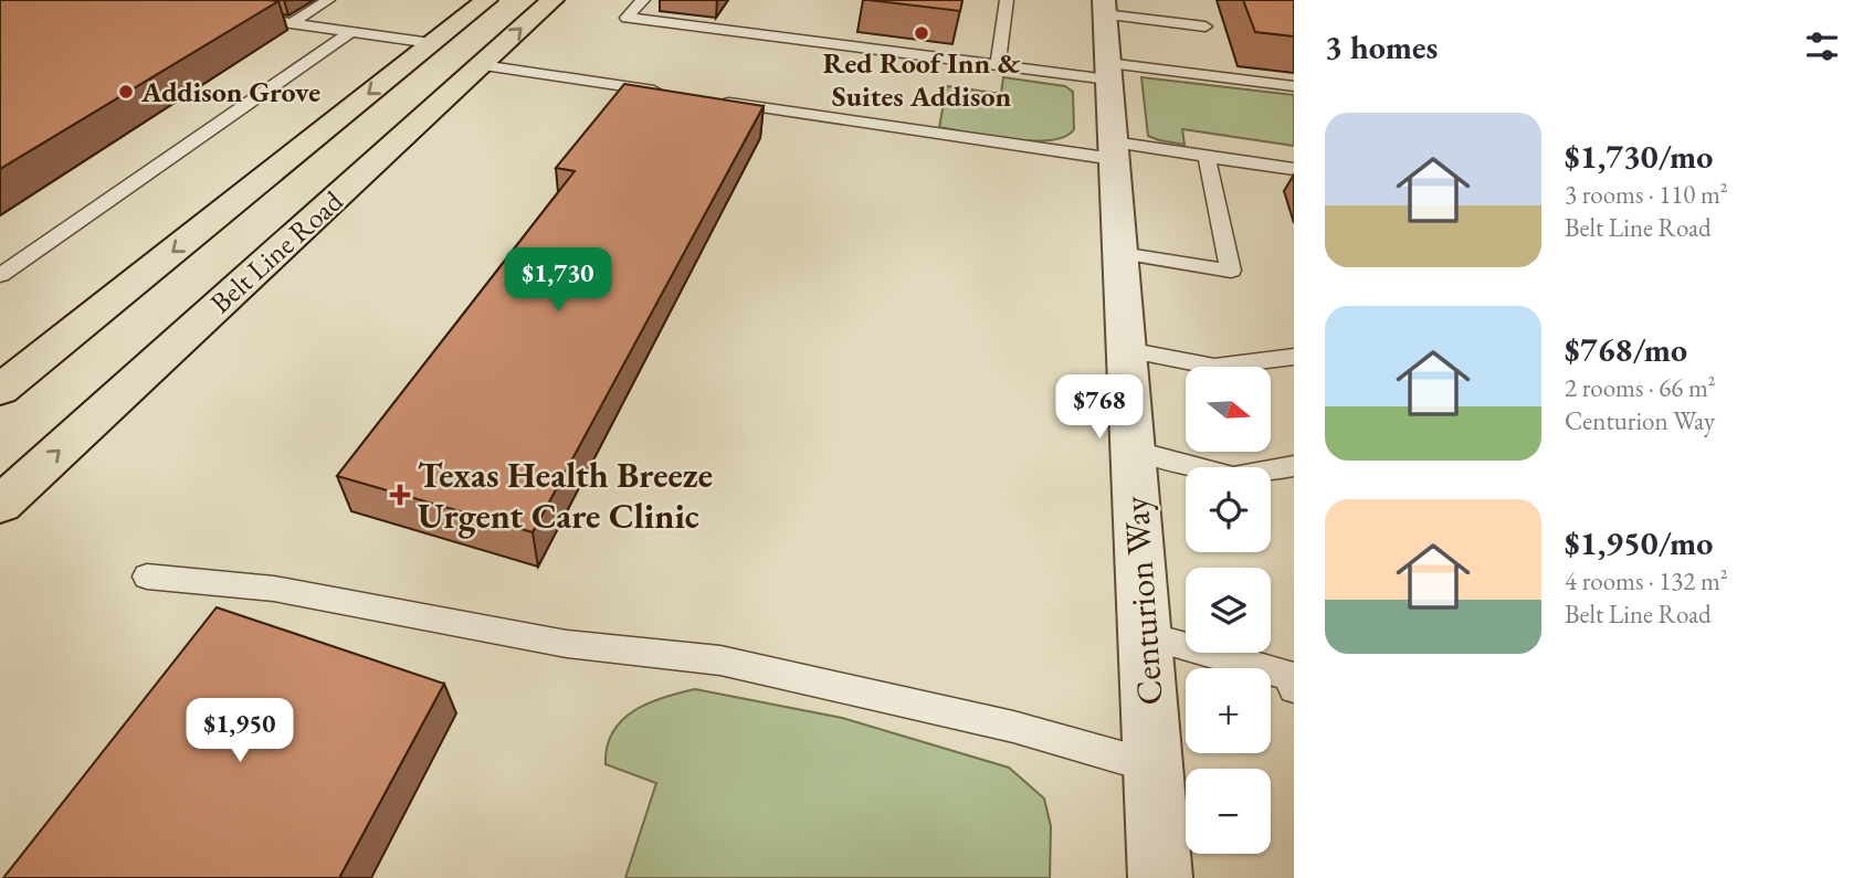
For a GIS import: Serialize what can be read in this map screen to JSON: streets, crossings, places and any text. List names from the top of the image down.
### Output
{
  "streets": {
    "main road": ["Belt Line Road"],
    "street": ["Centurion Way"]
  },
  "places": {
    "other": ["Red Roof Inn & Suites Addison", "Addison Grove"],
    "health": ["Texas Health Breeze Urgent Care Clinic"]
  },
  "north": "right",
  "page": {
    "heading": "3 homes",
    "list": [
      {
        "name": "$1,730/mo",
        "note": "3 rooms · 110 m² · Belt Line Road"
      },
      {
        "name": "$768/mo",
        "note": "2 rooms · 66 m² · Centurion Way"
      },
      {
        "name": "$1,950/mo",
        "note": "4 rooms · 132 m² · Belt Line Road"
      }
    ],
    "price": ["$1,730", "$768", "$1,950"],
    "map_buttons": ["+", "−"]
  }
}
